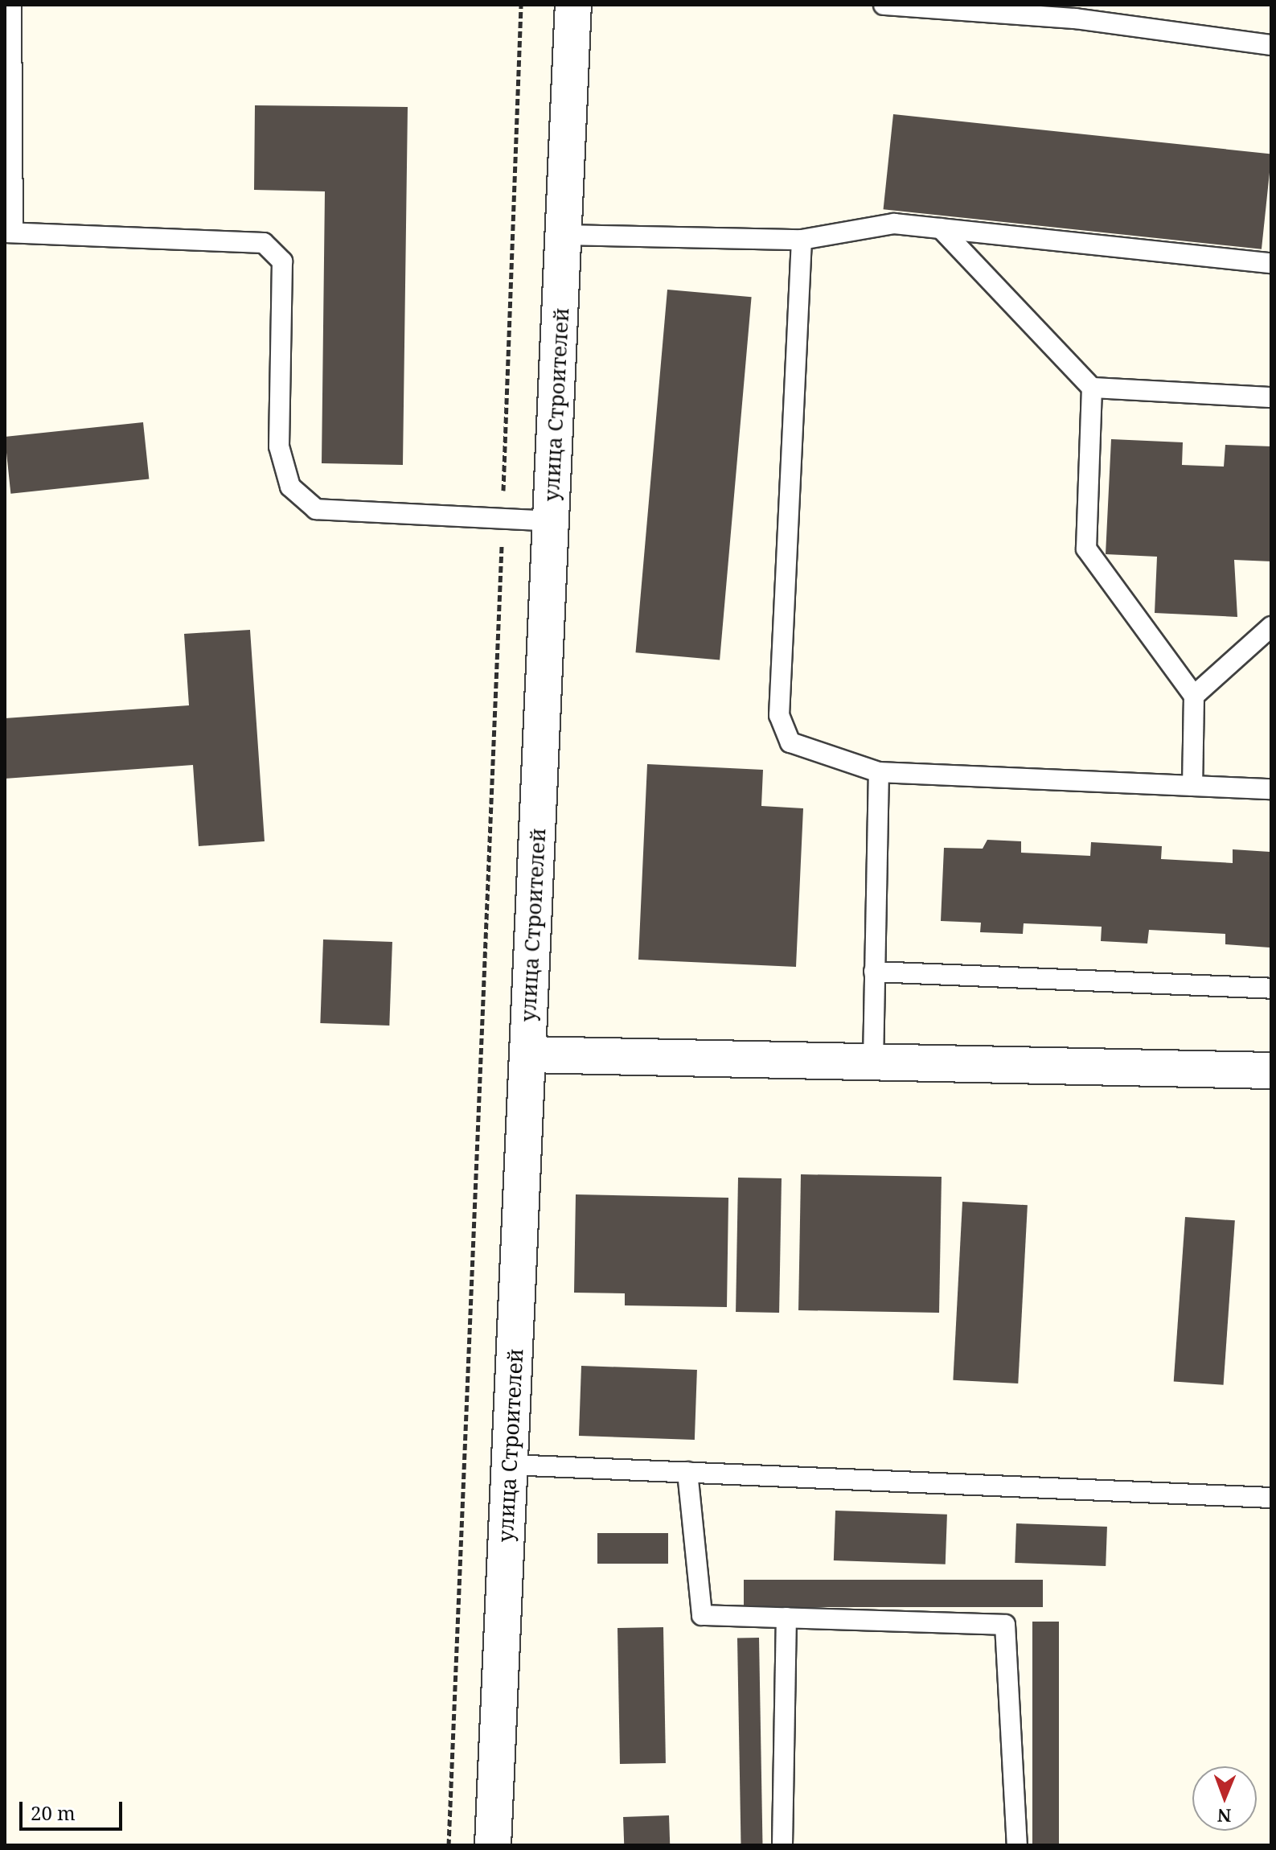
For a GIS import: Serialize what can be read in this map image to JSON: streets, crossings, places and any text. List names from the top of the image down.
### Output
{
  "streets": {
    "street": ["улица Строителей"]
  },
  "scale_bar": "20 m",
  "north": "bottom"
}
